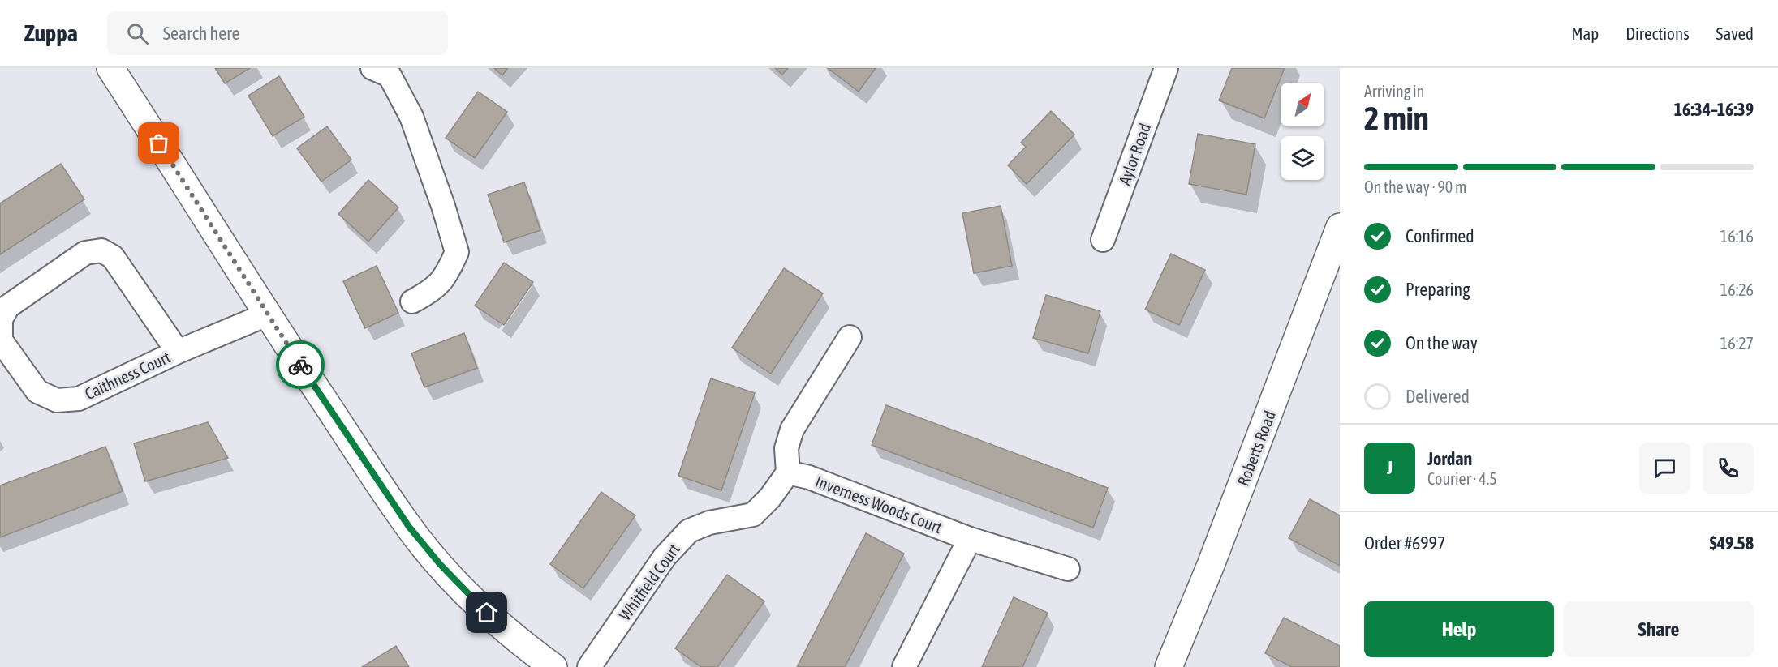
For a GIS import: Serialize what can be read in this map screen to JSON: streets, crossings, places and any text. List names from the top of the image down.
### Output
{
  "streets": {
    "street": [
      "Aylor Road",
      "Caithness Court",
      "Roberts Road",
      "Inverness Woods Court",
      "Whitfield Court"
    ]
  },
  "crossings": [
    ["Inverness Woods Court", "Whitfield Court"]
  ],
  "north": "top right",
  "page": {
    "header": "Zuppa",
    "search": "Search here",
    "nav": ["Map", "Directions", "Saved"],
    "heading": ["2 min", "Arriving in", "16:34–16:39"],
    "panel": [
      "Jordan",
      "Courier · 4.5",
      "Order #6997",
      "$49.58"
    ],
    "bar": "On the way · 90 m",
    "list": [
      ["Confirmed", "16:16"],
      ["Preparing", "16:26"],
      ["On the way", "16:27"],
      "Delivered"
    ],
    "round": "J",
    "buttons": ["Help", "Share"]
  }
}
